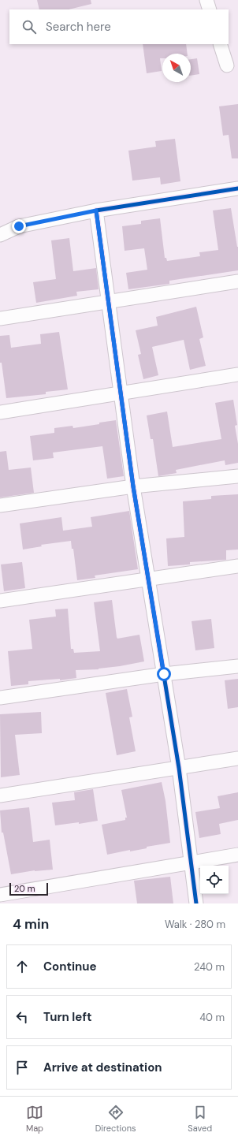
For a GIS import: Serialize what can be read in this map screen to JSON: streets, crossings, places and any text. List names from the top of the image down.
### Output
{
  "scale_bar": "20 m",
  "north": "top left",
  "page": {
    "search": "Search here",
    "scale": "20 m",
    "heading": ["4 min", "Walk · 280 m"],
    "list": [
      ["Continue", "240 m"],
      ["Turn left", "40 m"],
      "Arrive at destination"
    ],
    "nav": ["Map", "Directions", "Saved"]
  }
}
